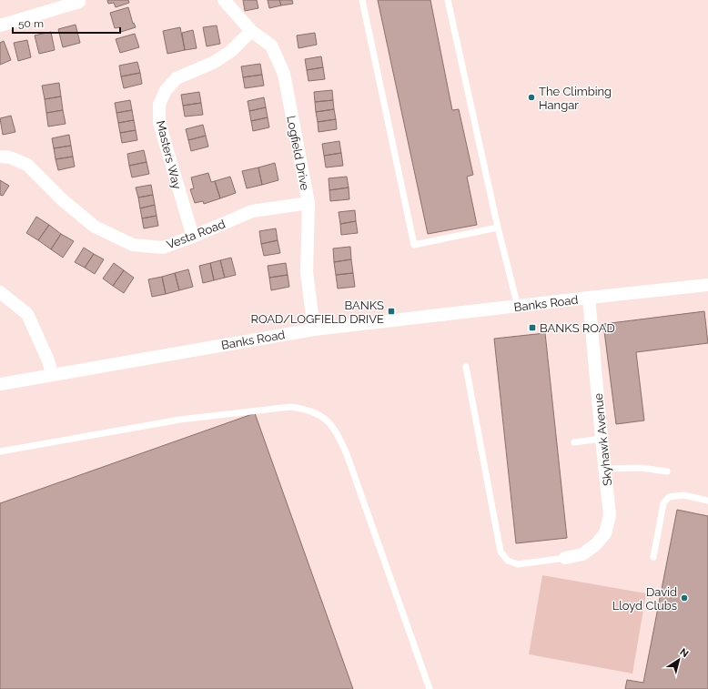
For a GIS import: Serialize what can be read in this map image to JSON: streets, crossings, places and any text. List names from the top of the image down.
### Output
{
  "streets": {
    "street": [
      "Logfield Drive",
      "Masters Way",
      "Vesta Road",
      "Banks Road",
      "Skyhawk Avenue"
    ]
  },
  "crossings": [
    ["Logfield Drive", "Masters Way"],
    ["Logfield Drive", "Vesta Road"],
    ["Logfield Drive", "Banks Road"],
    ["Masters Way", "Vesta Road"],
    ["Banks Road", "Skyhawk Avenue"]
  ],
  "places": {
    "other": ["The Climbing Hangar", "David Lloyd Clubs"],
    "transit": ["BANKS ROAD/LOGFIELD DRIVE", "BANKS ROAD"]
  },
  "scale_bar": "50 m",
  "north": "top right"
}
